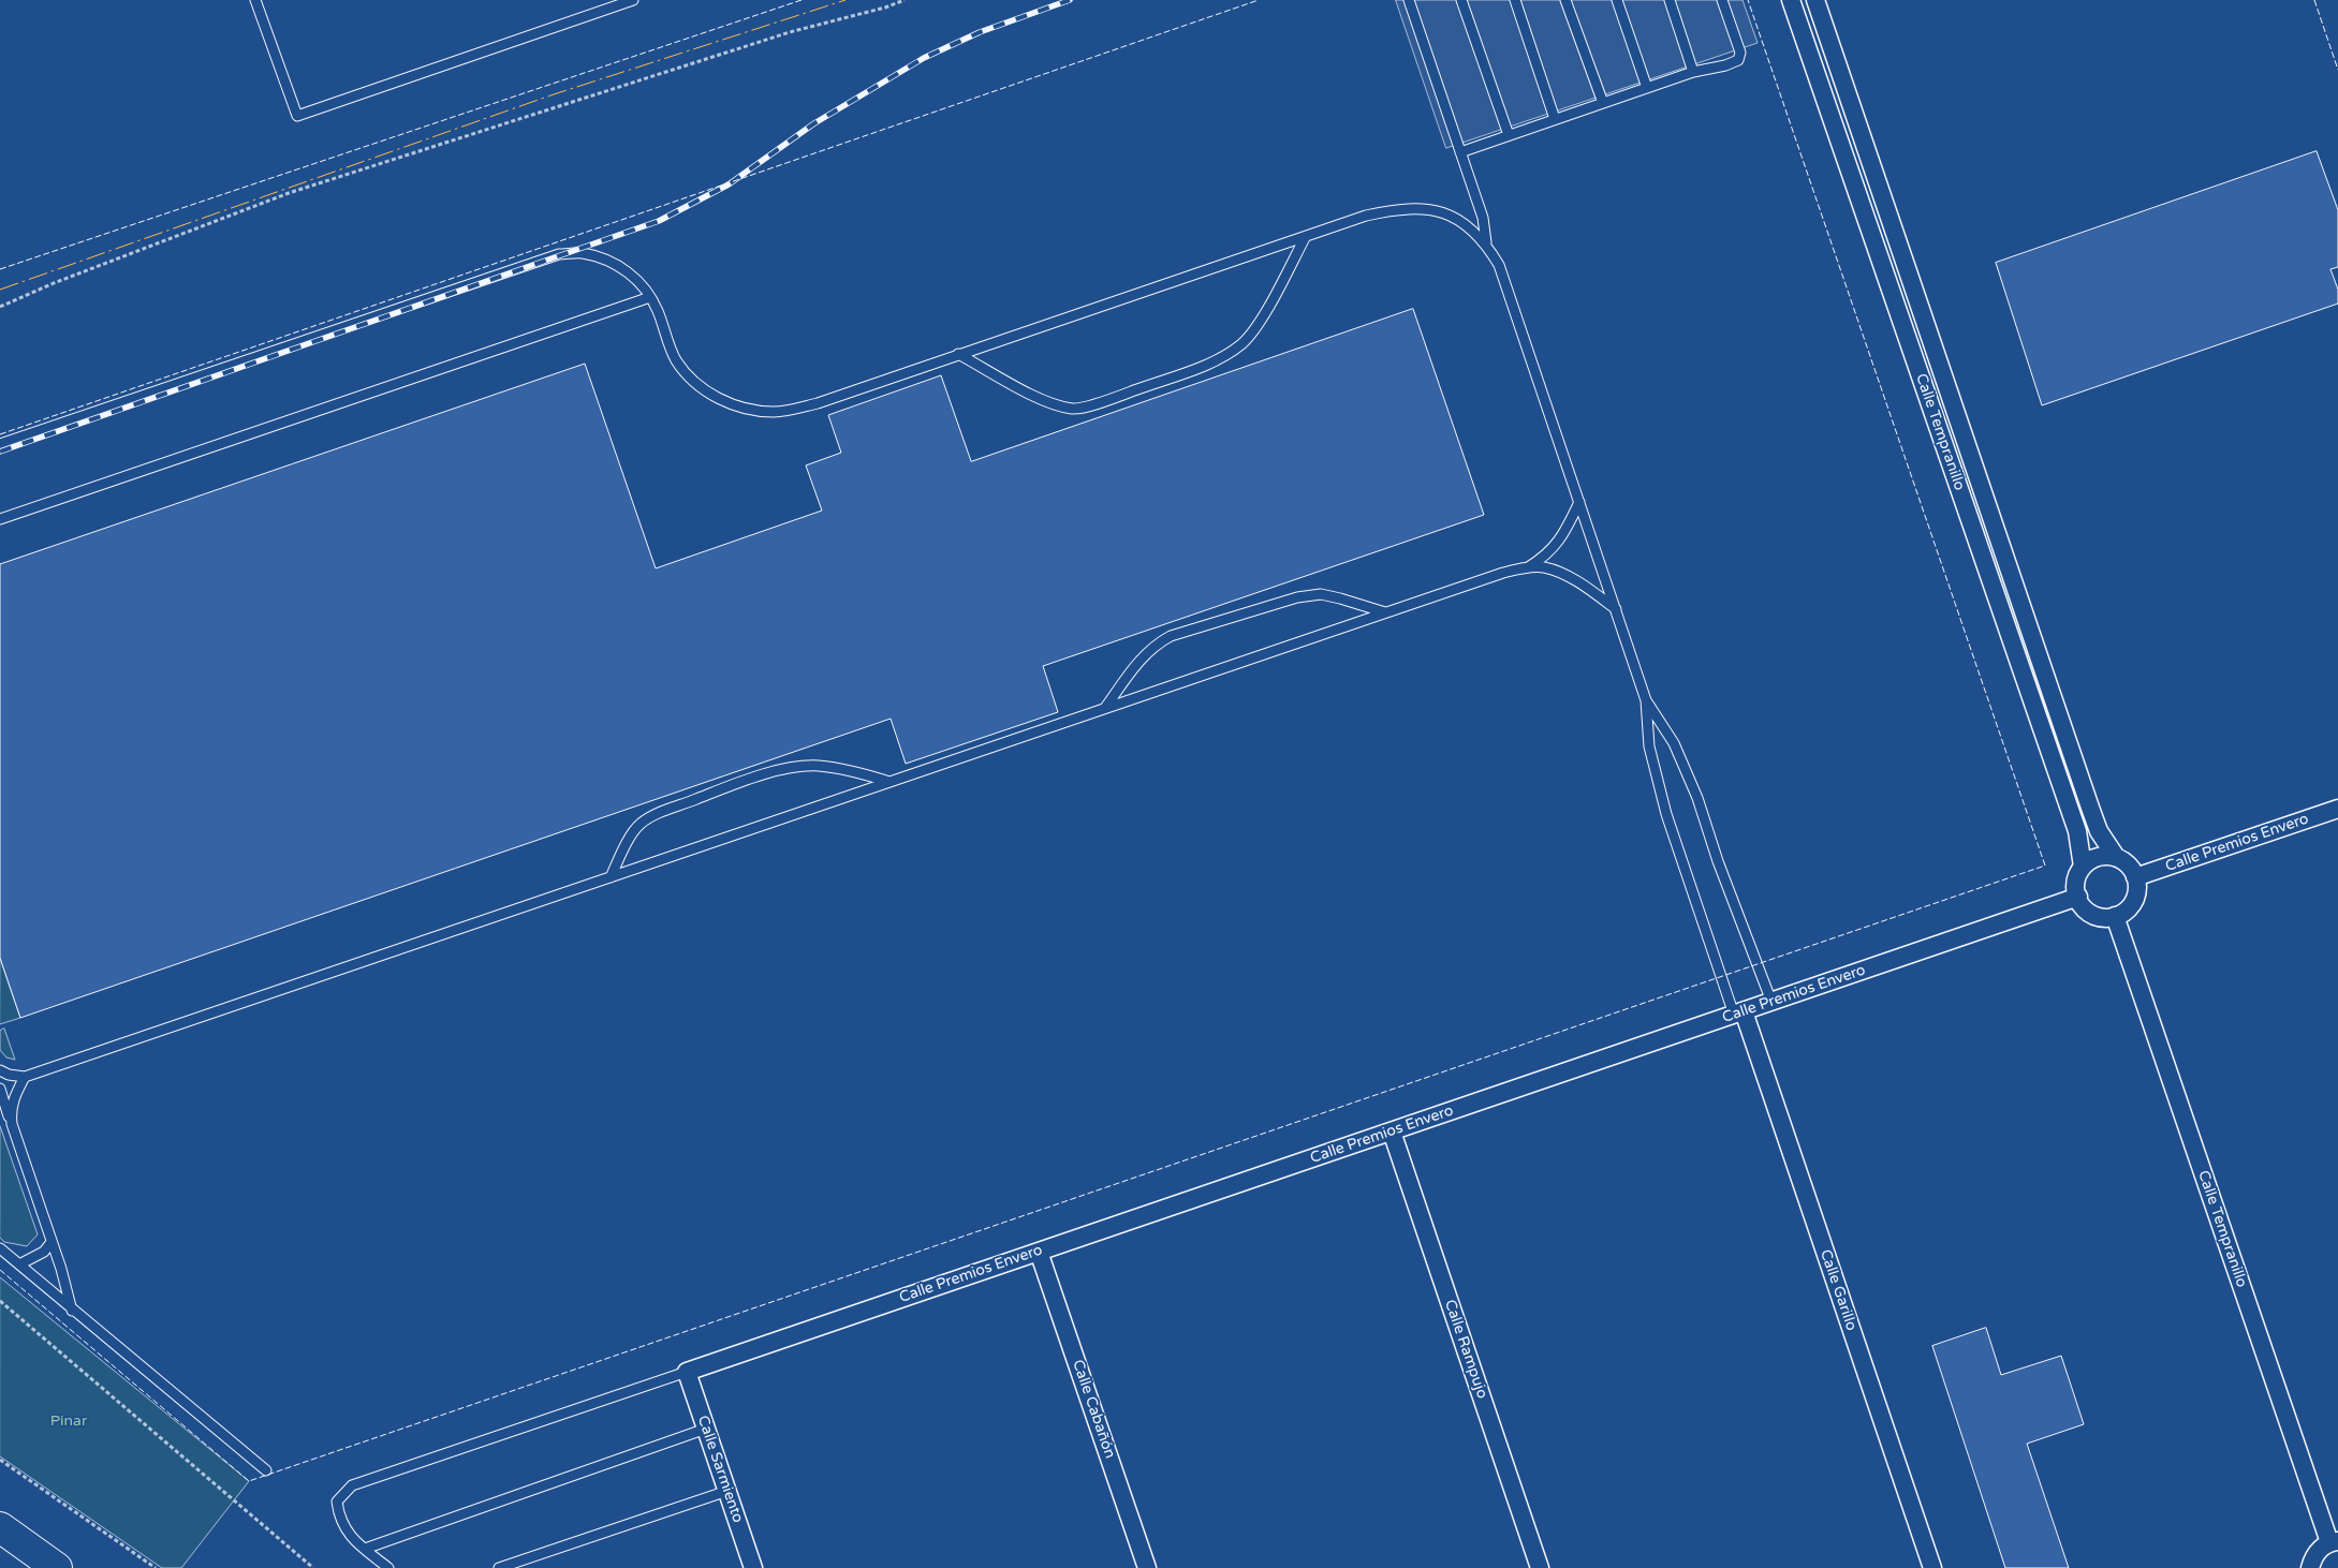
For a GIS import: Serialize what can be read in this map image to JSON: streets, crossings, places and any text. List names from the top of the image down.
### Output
{
  "streets": {
    "street": [
      "Calle Tempranillo",
      "Calle Premios Envero",
      "Calle Garillo",
      "Calle Rampujo",
      "Calle Cabañón",
      "Calle Sarmiento"
    ]
  },
  "crossings": [
    ["Calle Tempranillo", "Calle Premios Envero"],
    ["Calle Premios Envero", "Calle Garillo"],
    ["Calle Premios Envero", "Calle Rampujo"],
    ["Calle Premios Envero", "Calle Cabañón"],
    ["Calle Premios Envero", "Calle Sarmiento"]
  ],
  "parks": ["Pinar"]
}
